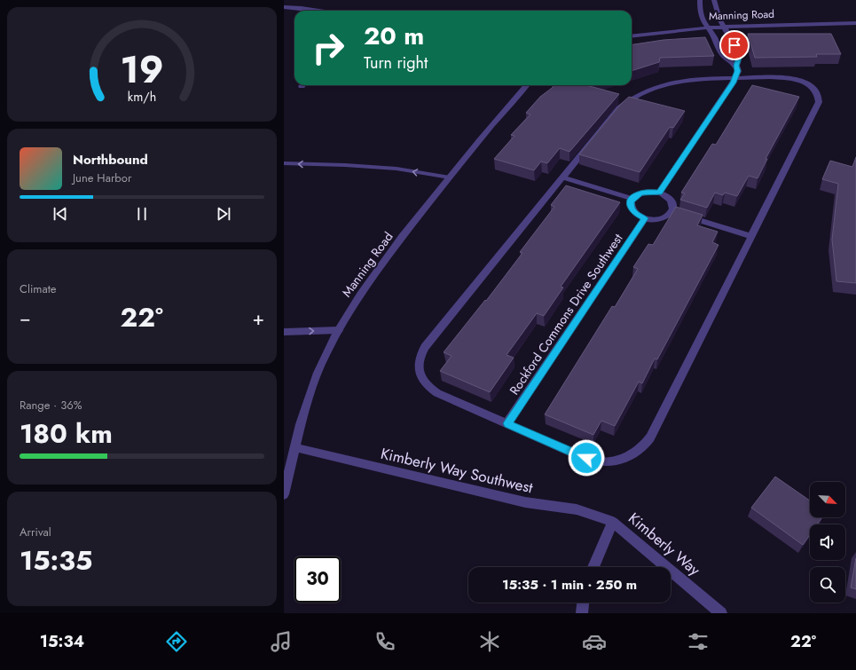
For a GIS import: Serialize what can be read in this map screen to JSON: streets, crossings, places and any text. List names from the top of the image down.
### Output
{
  "streets": {
    "street": [
      "Manning Road",
      "Rockford Commons Drive Southwest",
      "Kimberly Way Southwest",
      "Kimberly Way"
    ]
  },
  "crossings": [
    ["Manning Road", "Kimberly Way Southwest"],
    ["Kimberly Way Southwest", "Kimberly Way"]
  ],
  "north": "bottom right",
  "page": {
    "turn": ["20 m", "Turn right"],
    "song": ["Northbound", "June Harbor"],
    "tile": [
      "Climate",
      ["Range · 36%", "180 km"],
      ["Arrival", "15:35"]
    ],
    "heat": ["−", "22°", "+"],
    "limit": "30",
    "trip": "15:35 · 1 min · 250 m",
    "tabs": ["15:34", "22°"],
    "gauge": ["19", "km/h"]
  }
}
